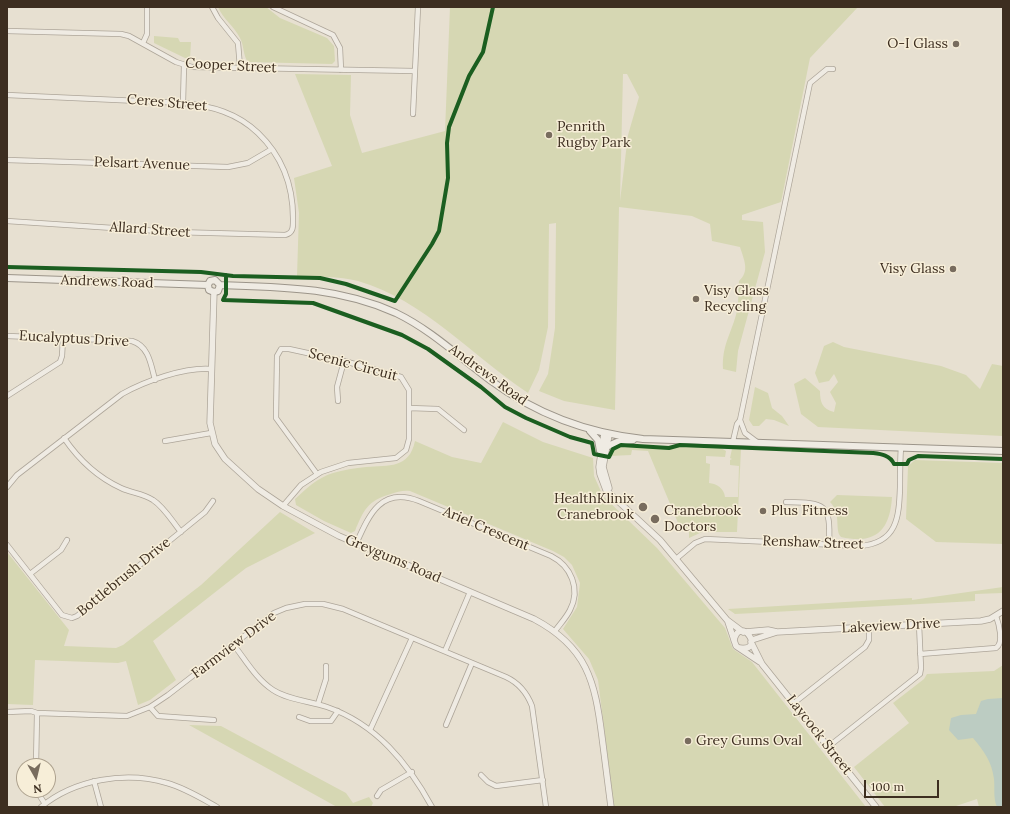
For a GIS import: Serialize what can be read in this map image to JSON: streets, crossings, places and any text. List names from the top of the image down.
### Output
{
  "streets": {
    "main road": ["Andrews Road"],
    "street": [
      "Cooper Street",
      "Ceres Street",
      "Pelsart Avenue",
      "Allard Street",
      "Eucalyptus Drive",
      "Scenic Circuit",
      "Ariel Crescent",
      "Renshaw Street",
      "Greygums Road",
      "Bottlebrush Drive",
      "Lakeview Drive",
      "Farmview Drive",
      "Laycock Street"
    ]
  },
  "crossings": [
    ["Ceres Street", "Pelsart Avenue"],
    ["Ceres Street", "Allard Street"],
    ["Andrews Road", "Renshaw Street"],
    ["Andrews Road", "Greygums Road"],
    ["Scenic Circuit", "Greygums Road"],
    ["Ariel Crescent", "Greygums Road"],
    ["Lakeview Drive", "Laycock Street"]
  ],
  "places": [
    "O-I Glass",
    "Penrith Rugby Park",
    "Visy Glass",
    "Visy Glass Recycling",
    "HealthKlinix Cranebrook",
    "Plus Fitness",
    "Cranebrook Doctors",
    "Grey Gums Oval"
  ],
  "scale_bar": "100 m",
  "north": "bottom"
}
